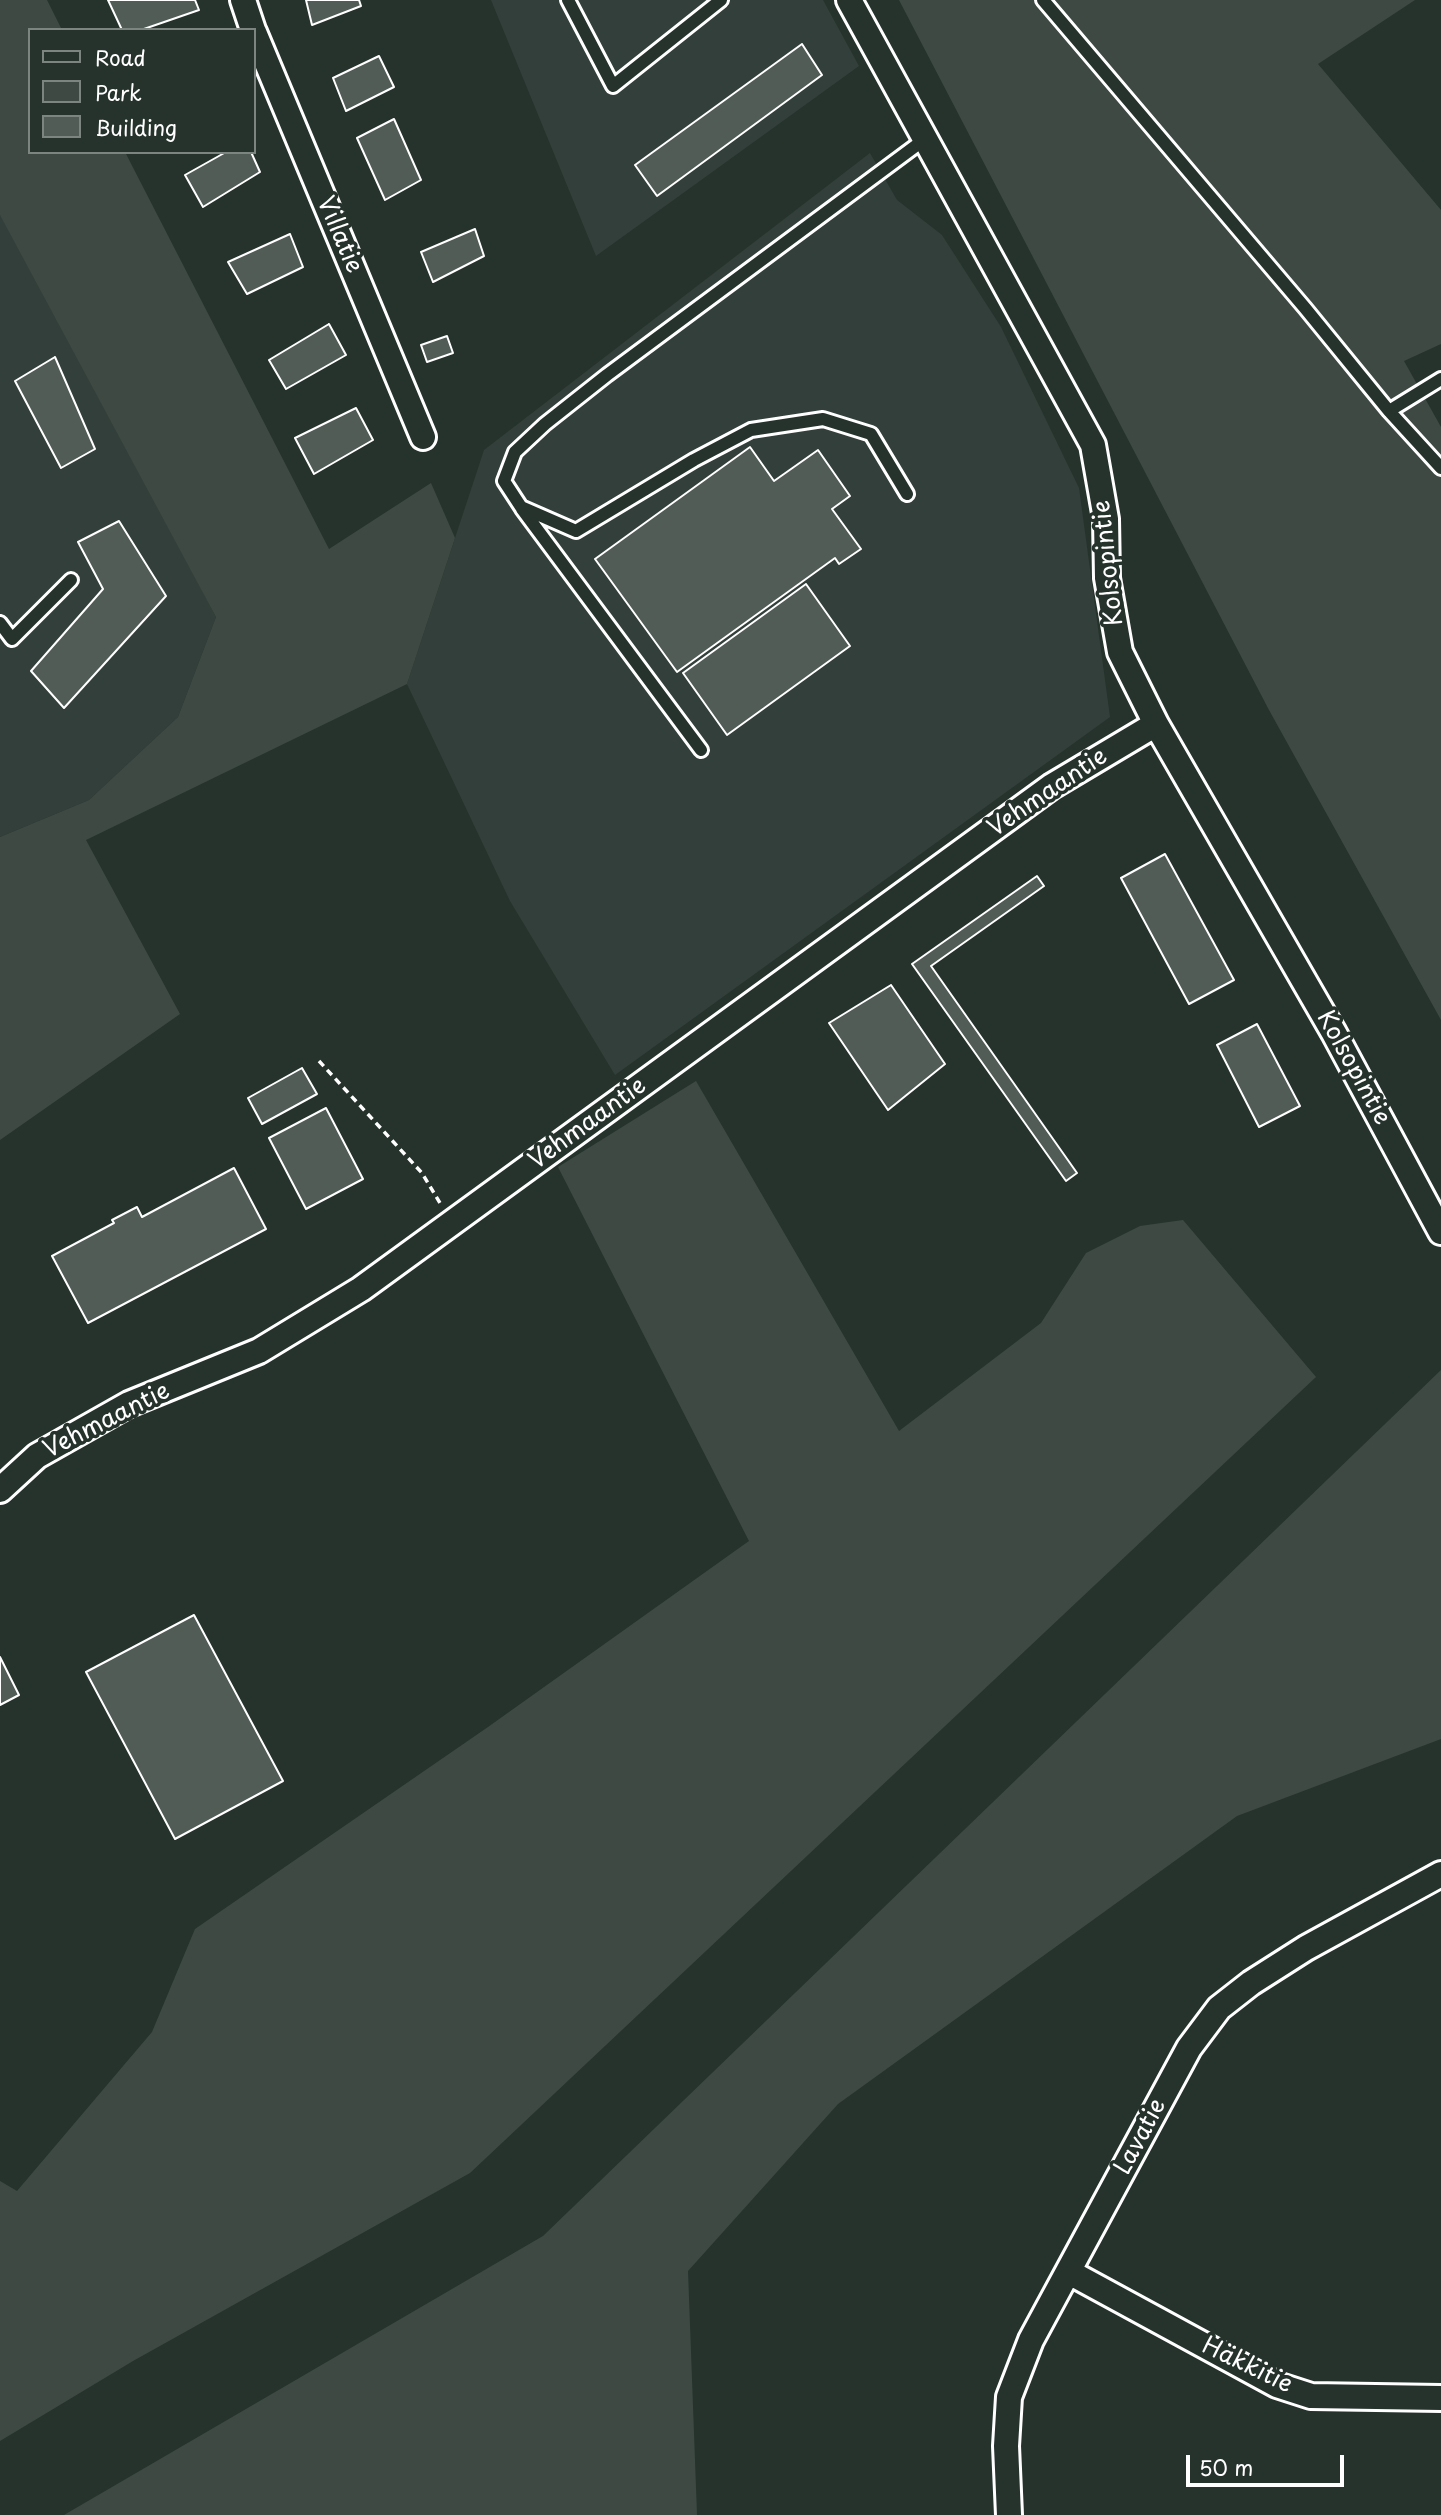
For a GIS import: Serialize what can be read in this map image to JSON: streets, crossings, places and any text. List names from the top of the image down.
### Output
{
  "streets": {
    "street": [
      "Villatie",
      "Kolsopintie",
      "Vehmaantie",
      "Lavatie",
      "Häkkitie"
    ]
  },
  "crossings": [
    ["Kolsopintie", "Vehmaantie"],
    ["Lavatie", "Häkkitie"]
  ],
  "legend": ["Road", "Park", "Building"],
  "scale_bar": "50 m"
}
